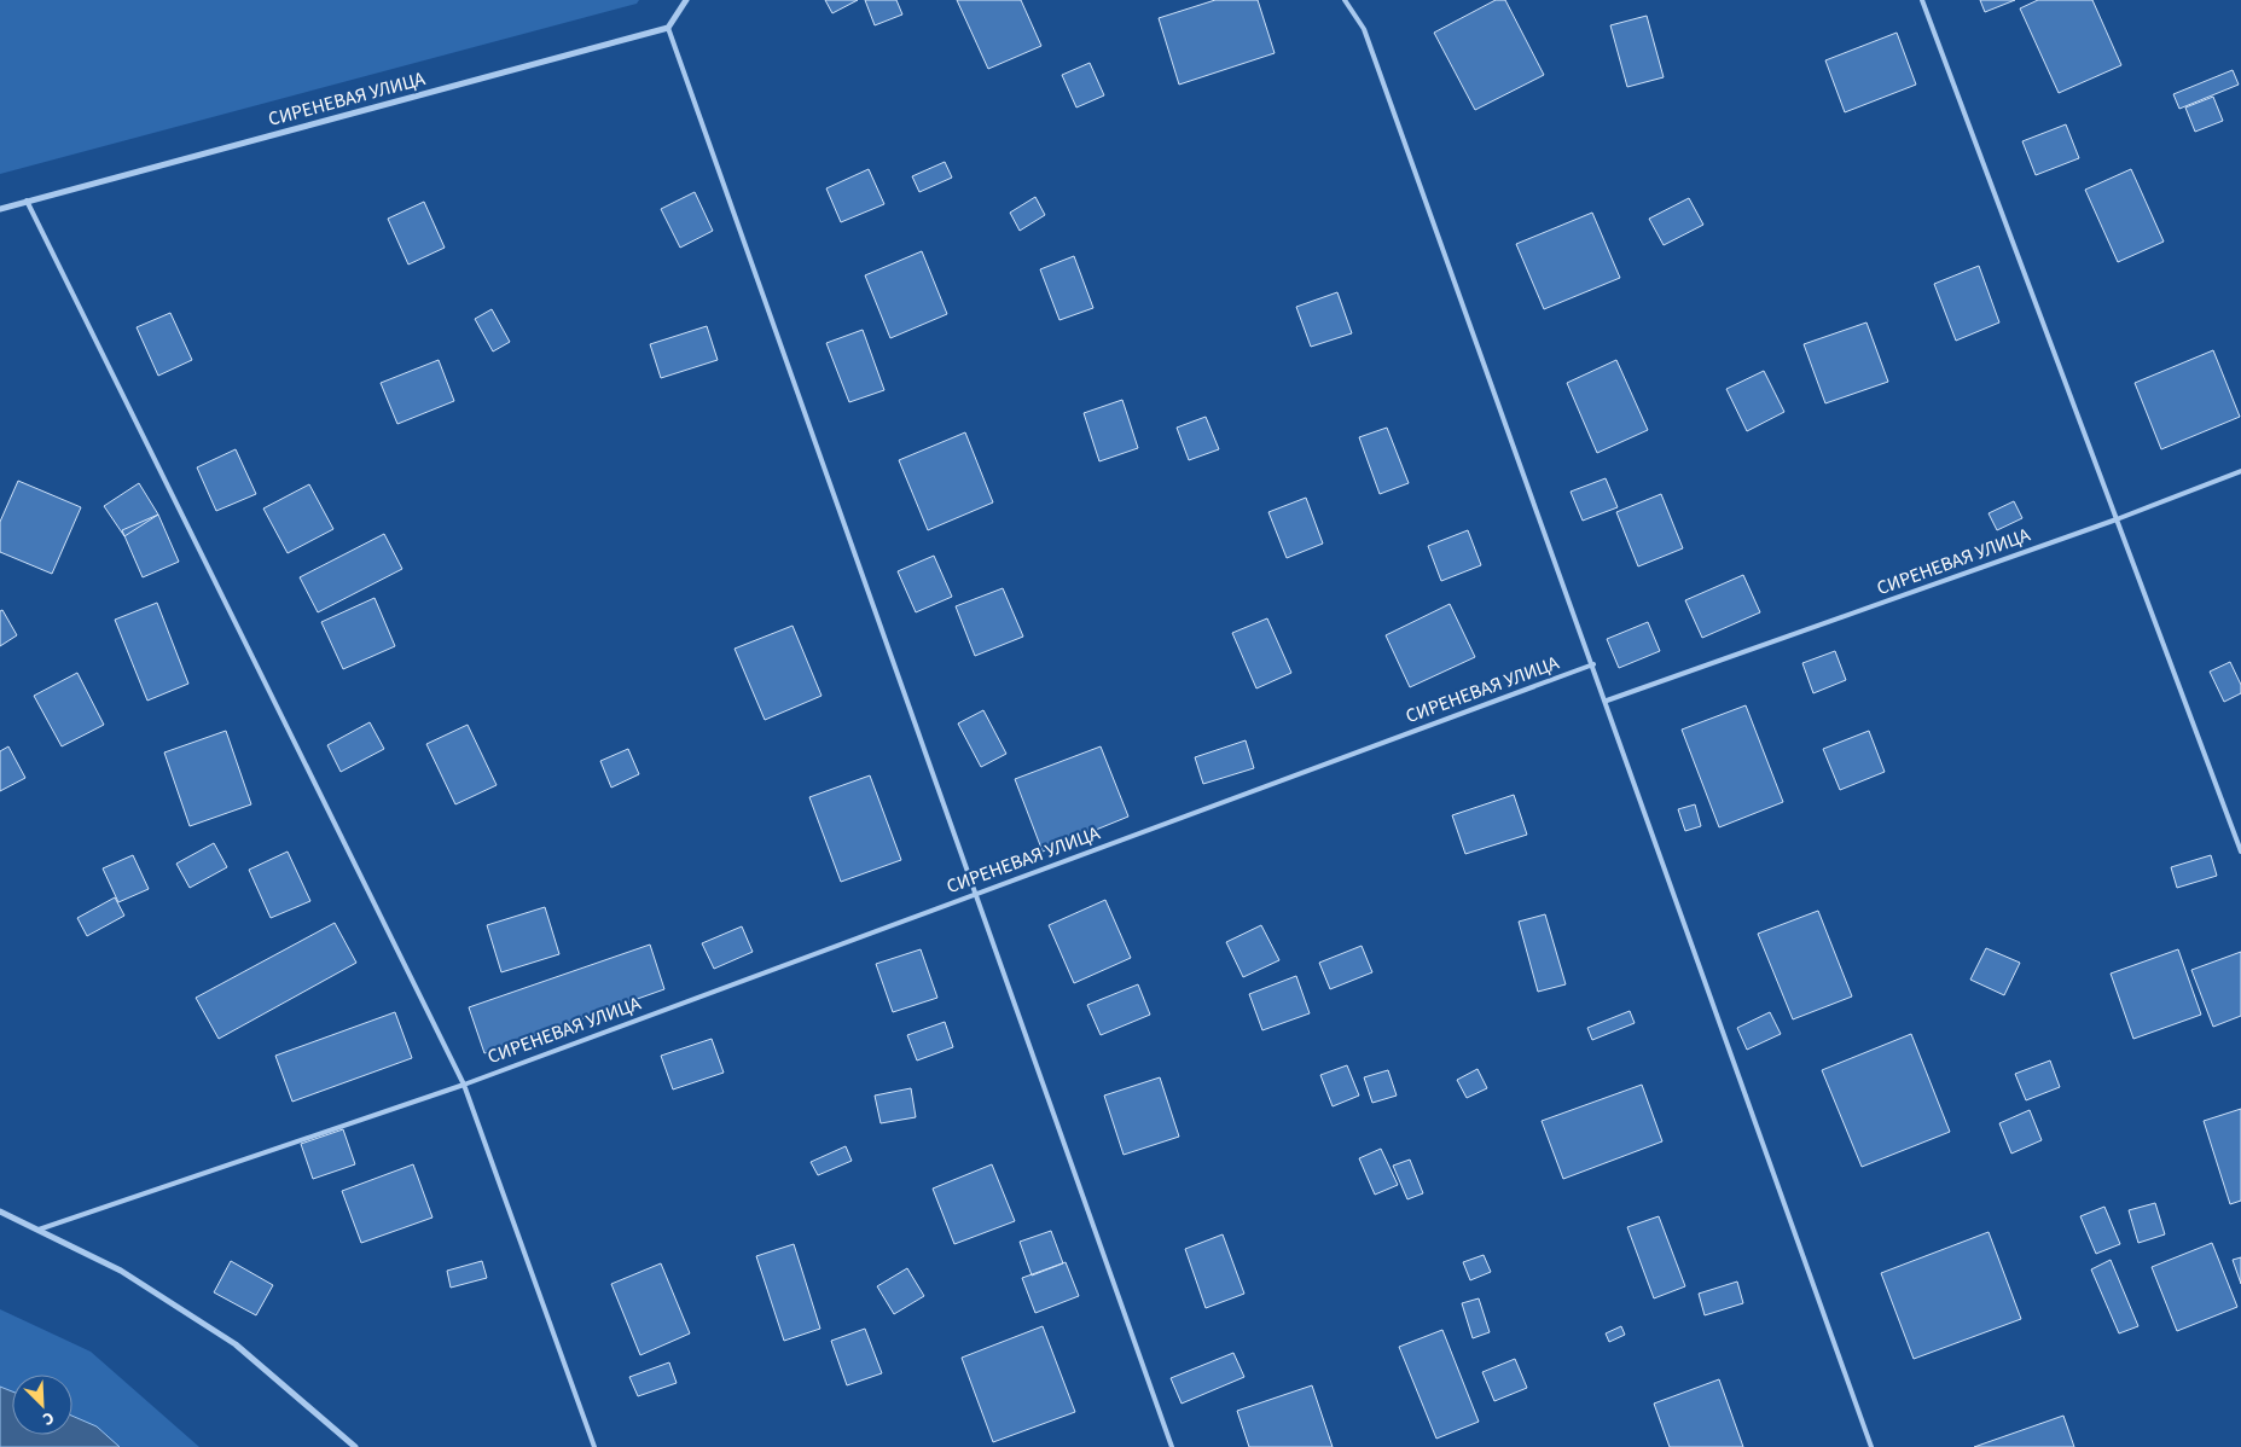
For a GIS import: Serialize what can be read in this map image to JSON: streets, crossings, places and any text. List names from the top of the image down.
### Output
{
  "streets": {
    "street": ["СИРЕНЕВАЯ УЛИЦА"]
  },
  "north": "bottom right"
}
